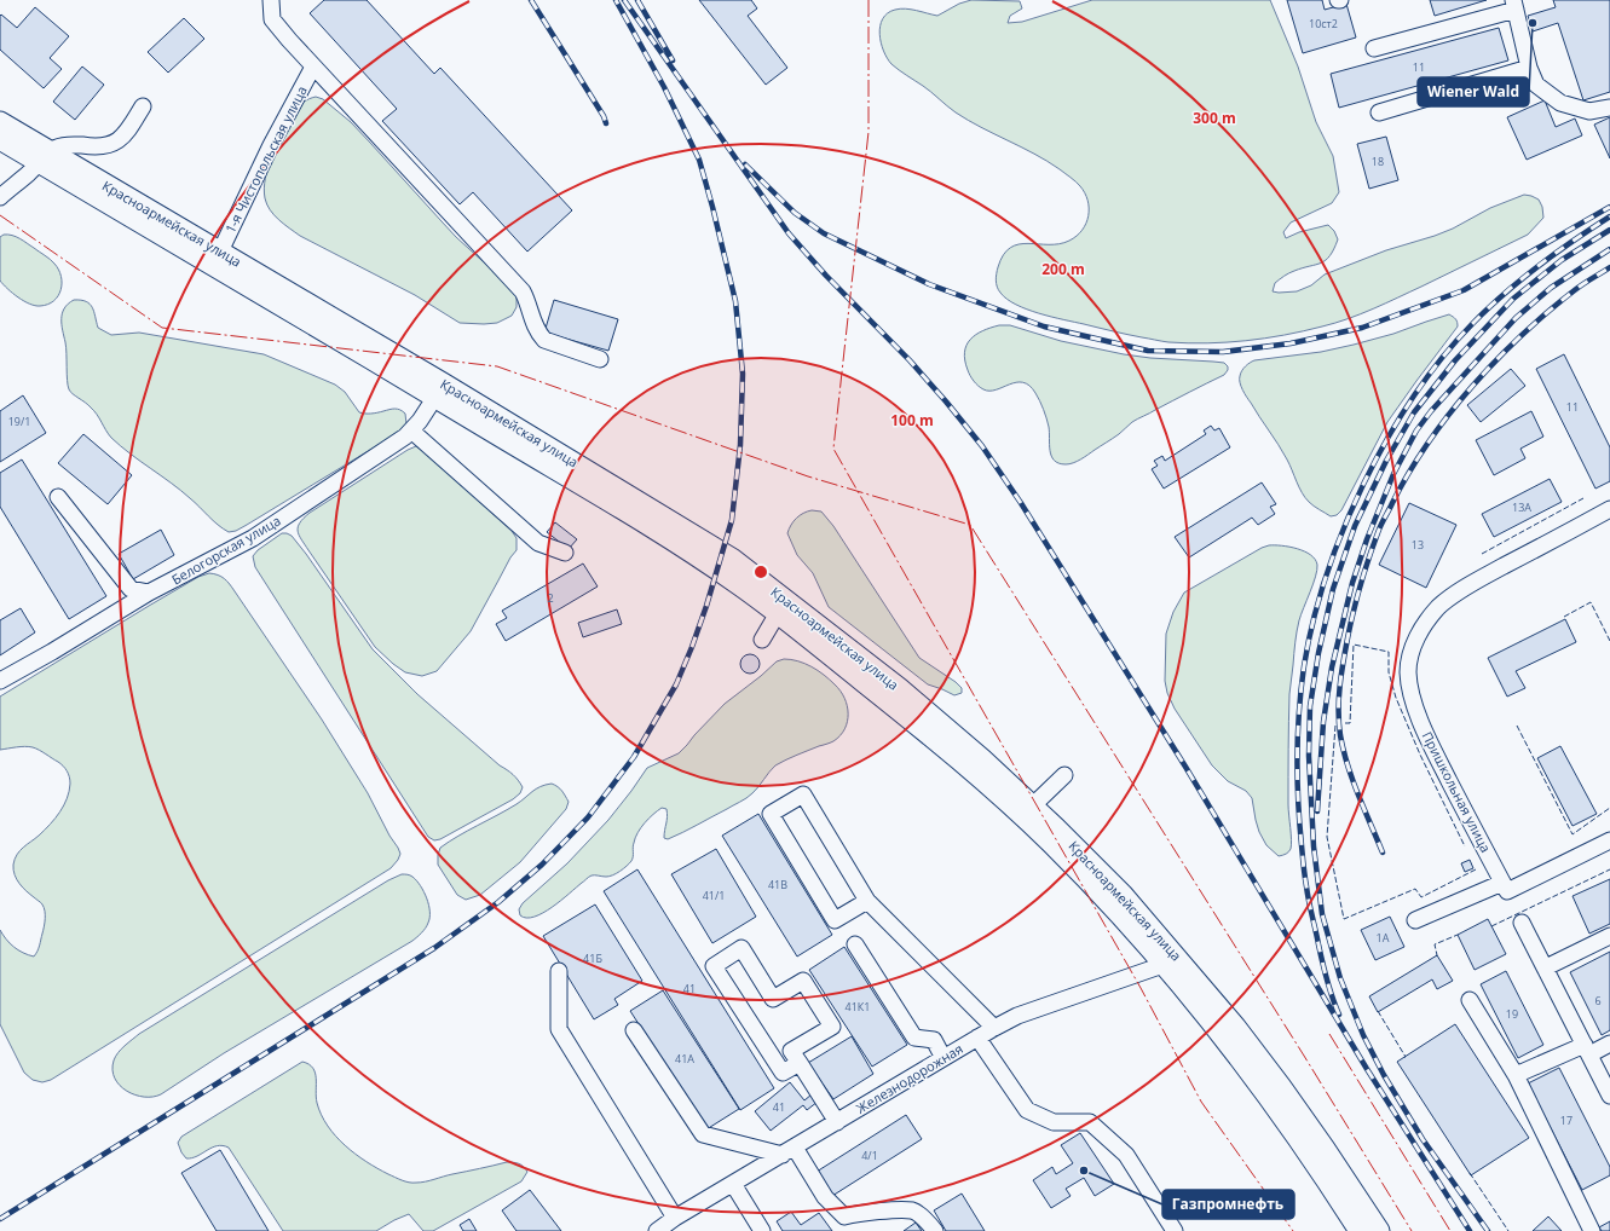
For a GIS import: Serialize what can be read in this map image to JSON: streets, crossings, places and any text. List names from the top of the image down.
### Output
{
  "streets": {
    "main road": ["Красноармейская улица"],
    "street": [
      "1-я Чистопольская улица",
      "Белогорская улица",
      "Пришкольная улица",
      "Железнодорожная"
    ]
  },
  "crossings": [
    ["1-я Чистопольская улица", "Красноармейская улица"],
    ["Красноармейская улица", "Белогорская улица"],
    ["Красноармейская улица", "Железнодорожная"]
  ],
  "places": ["Wiener Wald", "Газпромнефть"],
  "house_numbers": [
    "10ст2",
    "11",
    "18",
    "11",
    "19/1",
    "13А",
    "13",
    "2",
    "41В",
    "41/1",
    "1А",
    "41Б",
    "41",
    "6",
    "41К1",
    "19",
    "41А",
    "41",
    "17",
    "4/1"
  ],
  "rings": ["300 m", "200 m", "100 m"]
}
